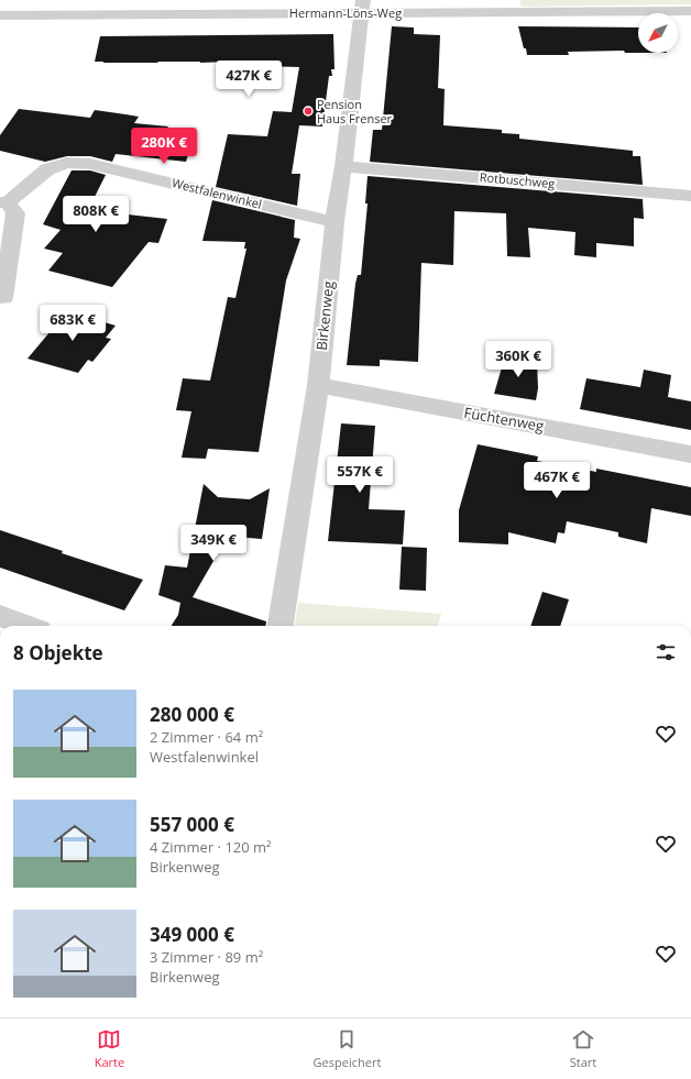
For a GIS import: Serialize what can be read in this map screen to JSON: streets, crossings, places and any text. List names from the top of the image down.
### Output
{
  "streets": {
    "street": [
      "Hermann-Löns-Weg",
      "Rotbuschweg",
      "Westfalenwinkel",
      "Birkenweg",
      "Füchtenweg"
    ]
  },
  "crossings": [
    ["Hermann-Löns-Weg", "Birkenweg"],
    ["Rotbuschweg", "Birkenweg"],
    ["Westfalenwinkel", "Birkenweg"],
    ["Birkenweg", "Füchtenweg"]
  ],
  "places": ["Pension Haus Frenser"],
  "north": "bottom left",
  "page": {
    "price": [
      "427K €",
      "280K €",
      "808K €",
      "683K €",
      "360K €",
      "557K €",
      "467K €",
      "349K €"
    ],
    "heading": "8 Objekte",
    "list": [
      {
        "name": "280 000 €",
        "note": "2 Zimmer · 64 m² · Westfalenwinkel"
      },
      {
        "name": "557 000 €",
        "note": "4 Zimmer · 120 m² · Birkenweg"
      },
      {
        "name": "349 000 €",
        "note": "3 Zimmer · 89 m² · Birkenweg"
      }
    ],
    "tabs": ["Karte", "Gespeichert", "Start"]
  }
}
